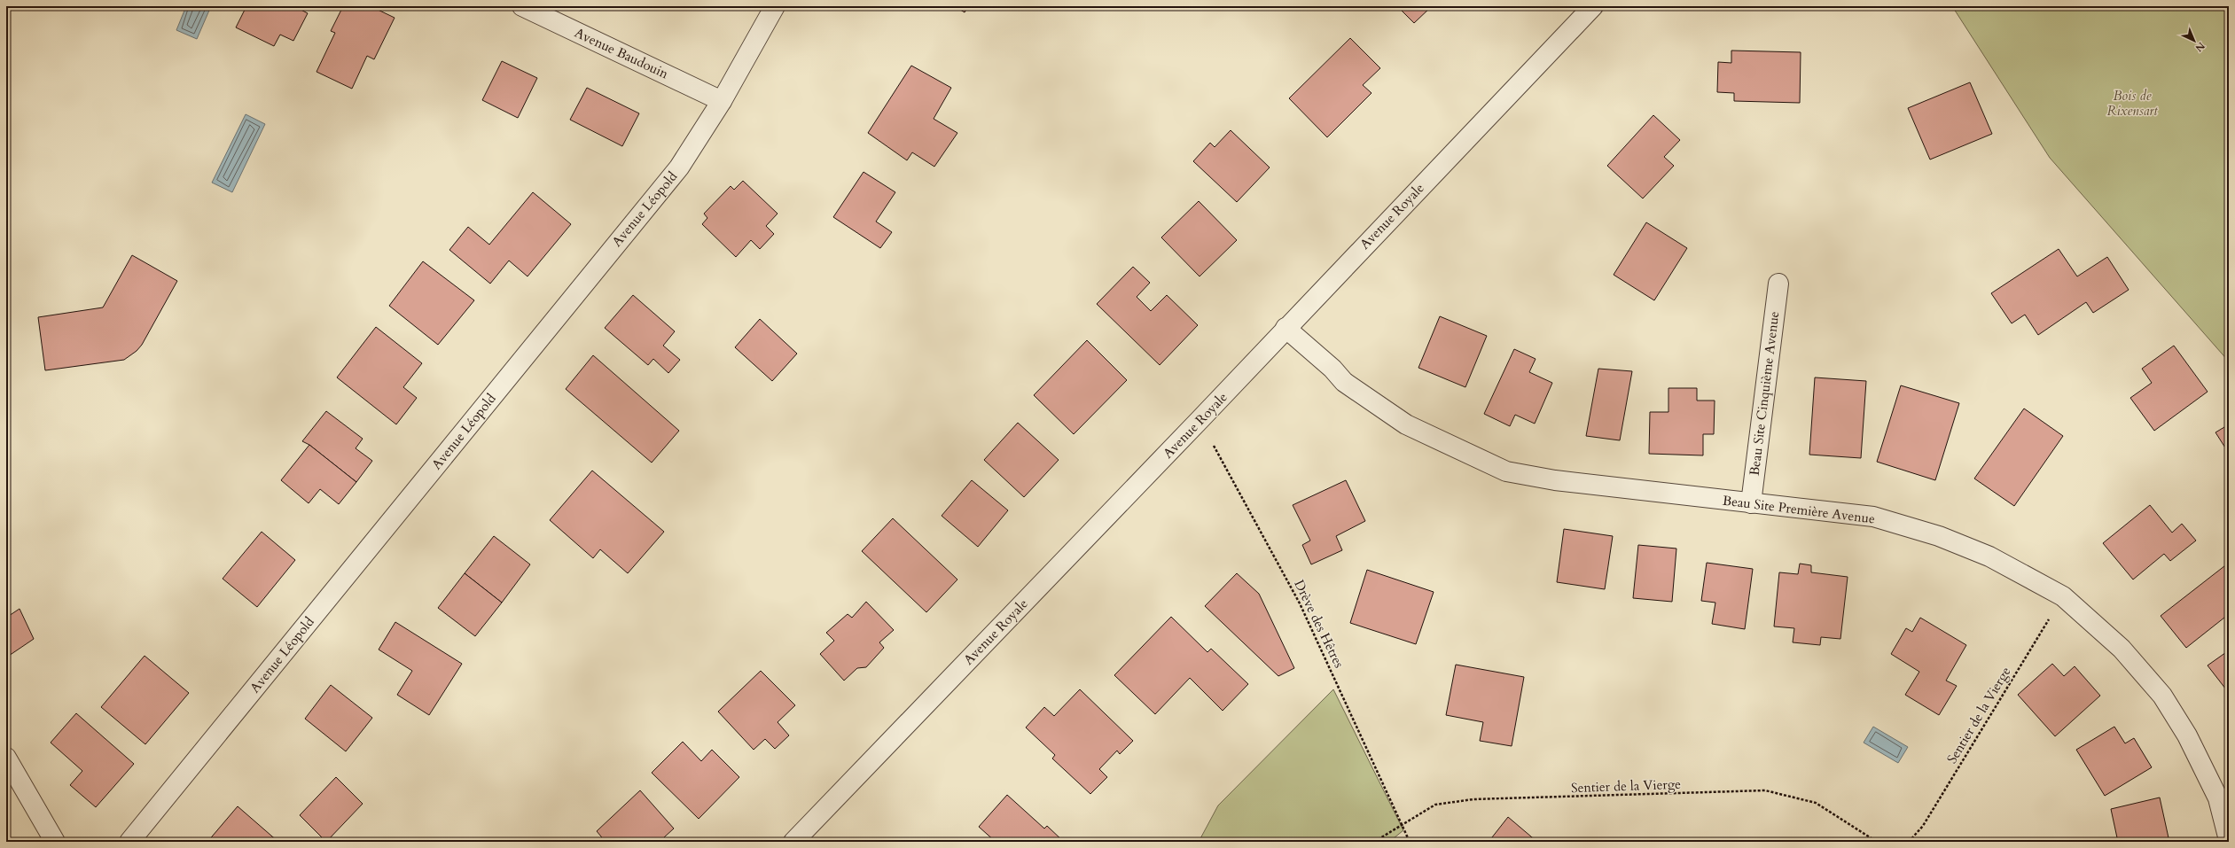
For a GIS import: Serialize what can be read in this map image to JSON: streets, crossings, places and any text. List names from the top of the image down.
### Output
{
  "streets": {
    "street": [
      "Avenue Baudouin",
      "Avenue Léopold",
      "Avenue Royale",
      "Beau Site Cinquième Avenue",
      "Beau Site Première Avenue"
    ],
    "path": ["Drève des Hêtres", "Sentier de la Vierge"]
  },
  "crossings": [
    ["Avenue Baudouin", "Avenue Léopold"],
    ["Avenue Royale", "Beau Site Première Avenue"],
    ["Avenue Royale", "Drève des Hêtres"],
    ["Beau Site Cinquième Avenue", "Beau Site Première Avenue"],
    ["Beau Site Première Avenue", "Sentier de la Vierge"],
    ["Drève des Hêtres", "Sentier de la Vierge"]
  ],
  "parks": ["Bois de Rixensart"],
  "north": "bottom right"
}
